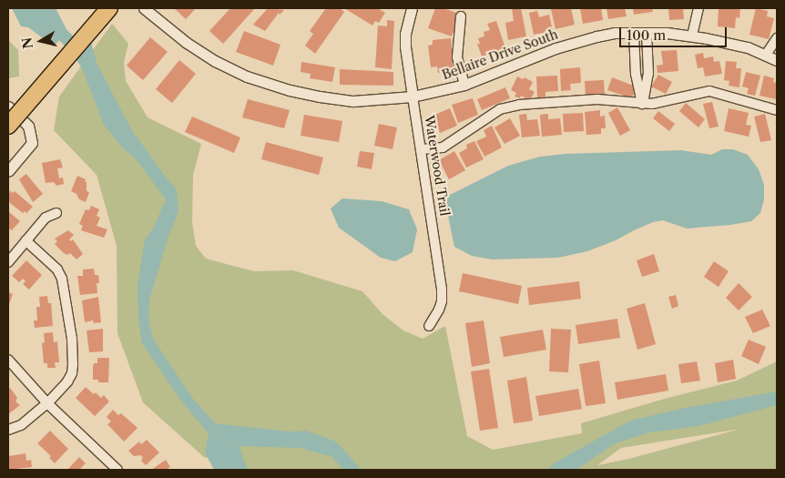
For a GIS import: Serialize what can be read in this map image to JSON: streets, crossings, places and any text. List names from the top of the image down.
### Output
{
  "streets": {
    "street": ["Bellaire Drive South", "Waterwood Trail"]
  },
  "crossings": [
    ["Bellaire Drive South", "Waterwood Trail"]
  ],
  "scale_bar": "100 m",
  "north": "left"
}
